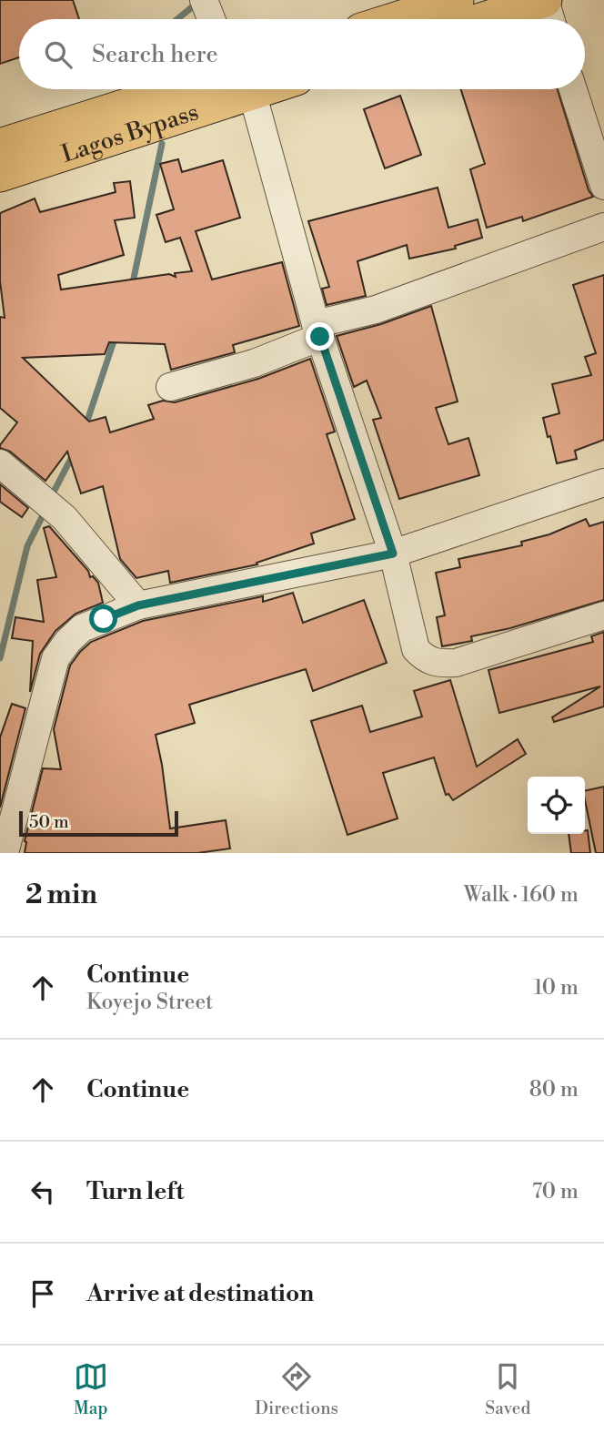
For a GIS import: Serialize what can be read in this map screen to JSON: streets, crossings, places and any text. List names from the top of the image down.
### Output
{
  "streets": {
    "main road": ["Lagos Bypass"]
  },
  "scale_bar": "50 m",
  "page": {
    "search": "Search here",
    "scale": "50 m",
    "heading": ["2 min", "Walk · 160 m"],
    "list": [
      ["Continue", "Koyejo Street", "10 m"],
      ["Continue", "80 m"],
      ["Turn left", "70 m"],
      "Arrive at destination"
    ],
    "nav": ["Map", "Directions", "Saved"]
  }
}
